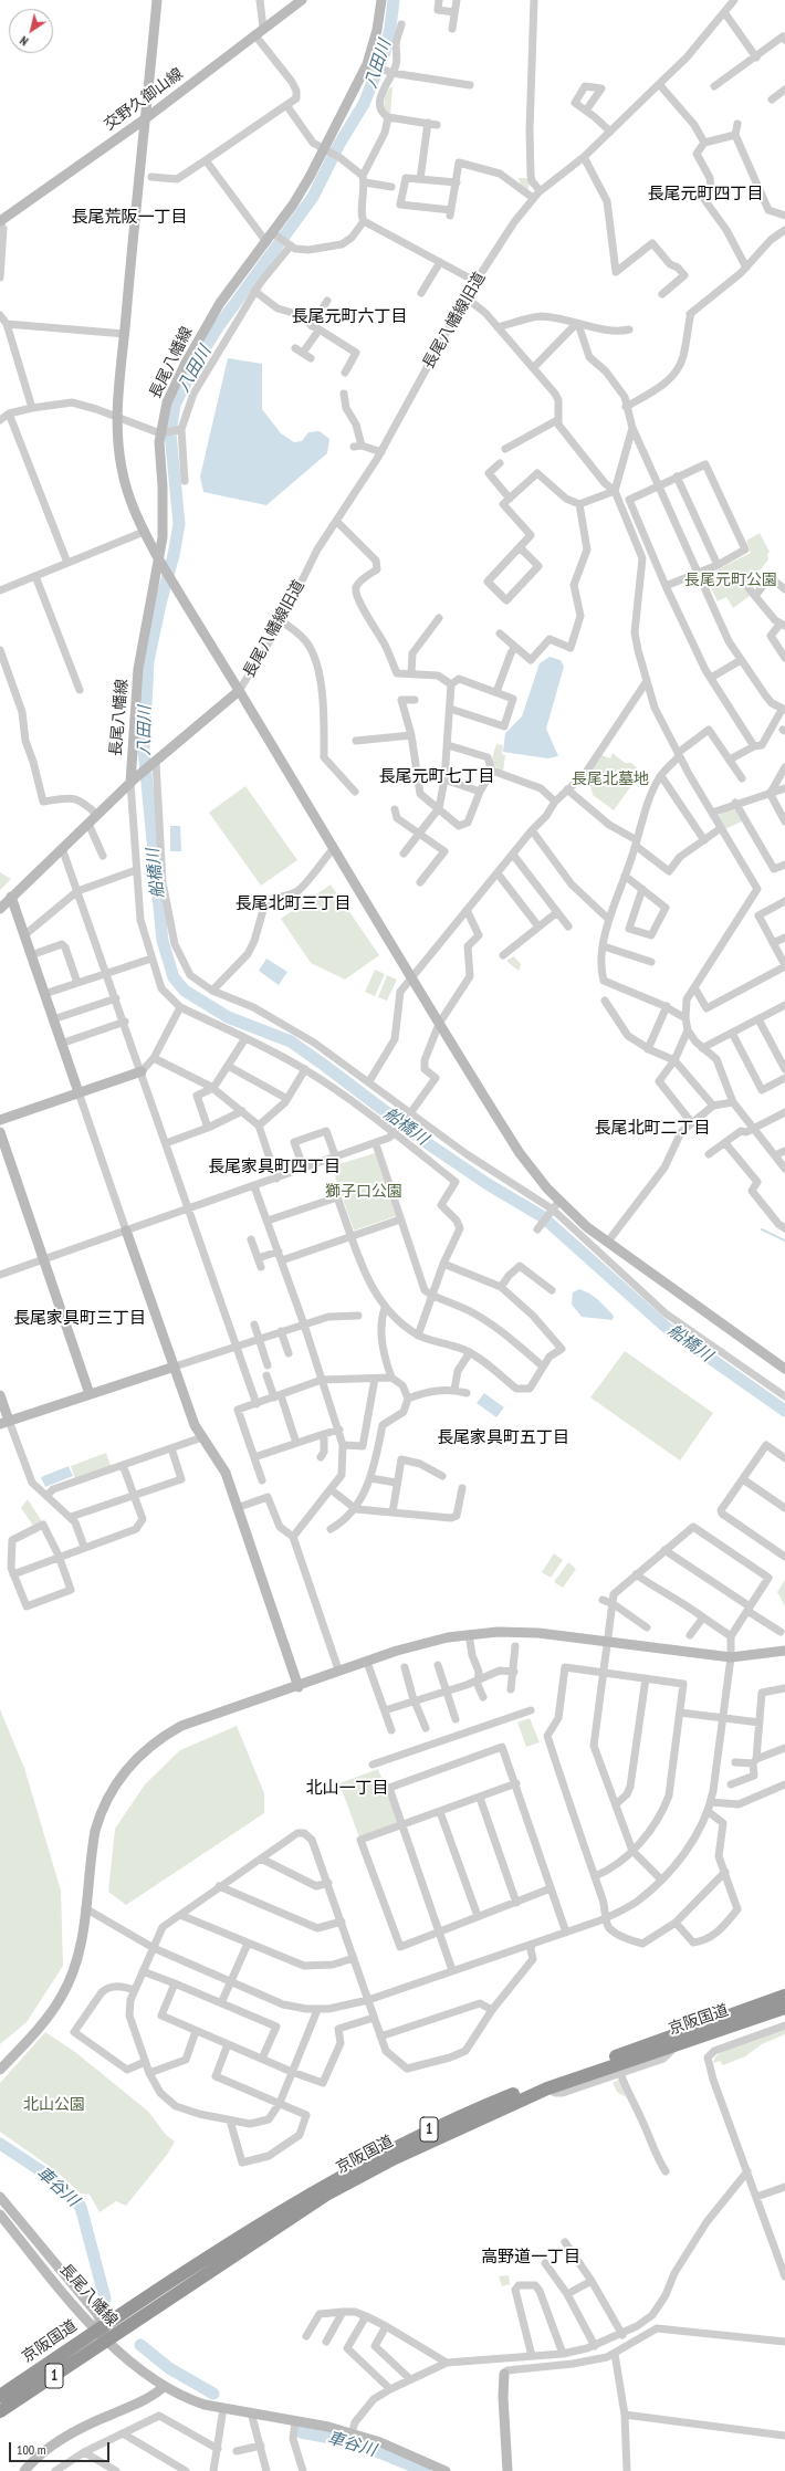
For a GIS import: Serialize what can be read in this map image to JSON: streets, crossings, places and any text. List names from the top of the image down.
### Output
{
  "streets": {
    "highway": ["京阪国道", "1"],
    "street": ["交野久御山線", "長尾八幡線旧道", "長尾八幡線"]
  },
  "crossings": [
    ["長尾八幡線旧道", "長尾八幡線"],
    ["長尾八幡線", "京阪国道"]
  ],
  "districts": [
    "長尾元町四丁目",
    "長尾荒阪一丁目",
    "長尾元町六丁目",
    "長尾元町七丁目",
    "長尾北町三丁目",
    "長尾北町二丁目",
    "長尾家具町四丁目",
    "長尾家具町三丁目",
    "長尾家具町五丁目",
    "北山一丁目",
    "高野道一丁目"
  ],
  "water": ["八田川", "船橋川", "車谷川"],
  "parks": [
    "長尾元町公園",
    "長尾北墓地",
    "獅子口公園",
    "北山公園"
  ],
  "scale_bar": "100 m",
  "north": "bottom left"
}
